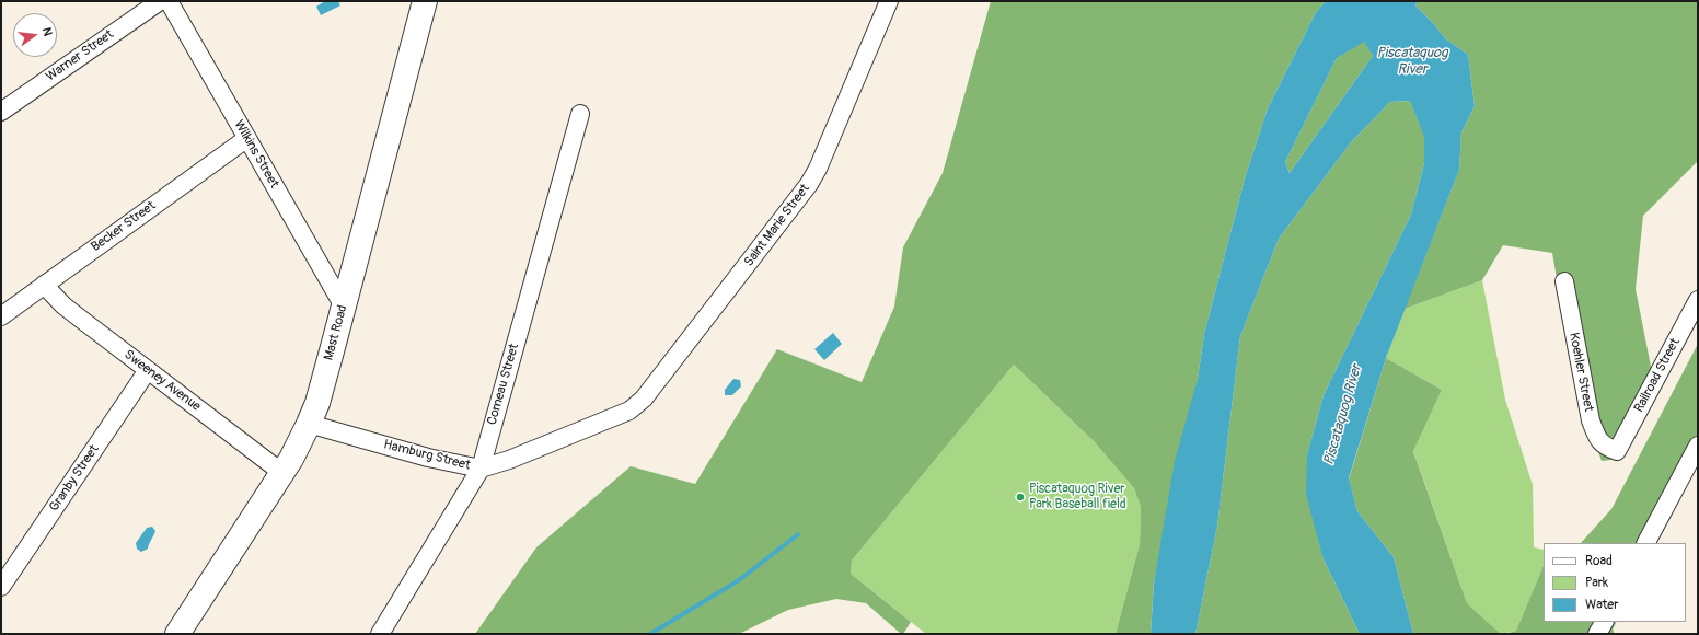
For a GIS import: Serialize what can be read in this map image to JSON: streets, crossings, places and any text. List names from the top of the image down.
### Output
{
  "streets": {
    "main road": ["Mast Road"],
    "street": [
      "Warner Street",
      "Wilkins Street",
      "Saint Marie Street",
      "Becker Street",
      "Koehler Street",
      "Railroad Street",
      "Sweeney Avenue",
      "Comeau Street",
      "Hamburg Street",
      "Granby Street"
    ]
  },
  "crossings": [
    ["Wilkins Street", "Becker Street"],
    ["Wilkins Street", "Mast Road"],
    ["Saint Marie Street", "Hamburg Street"],
    ["Becker Street", "Sweeney Avenue"],
    ["Mast Road", "Sweeney Avenue"],
    ["Mast Road", "Hamburg Street"],
    ["Koehler Street", "Railroad Street"],
    ["Sweeney Avenue", "Granby Street"],
    ["Comeau Street", "Hamburg Street"]
  ],
  "water": ["Piscataquog River"],
  "places": ["Piscataquog River Park Baseball field"],
  "legend": ["Road", "Park", "Water"],
  "north": "right"
}
